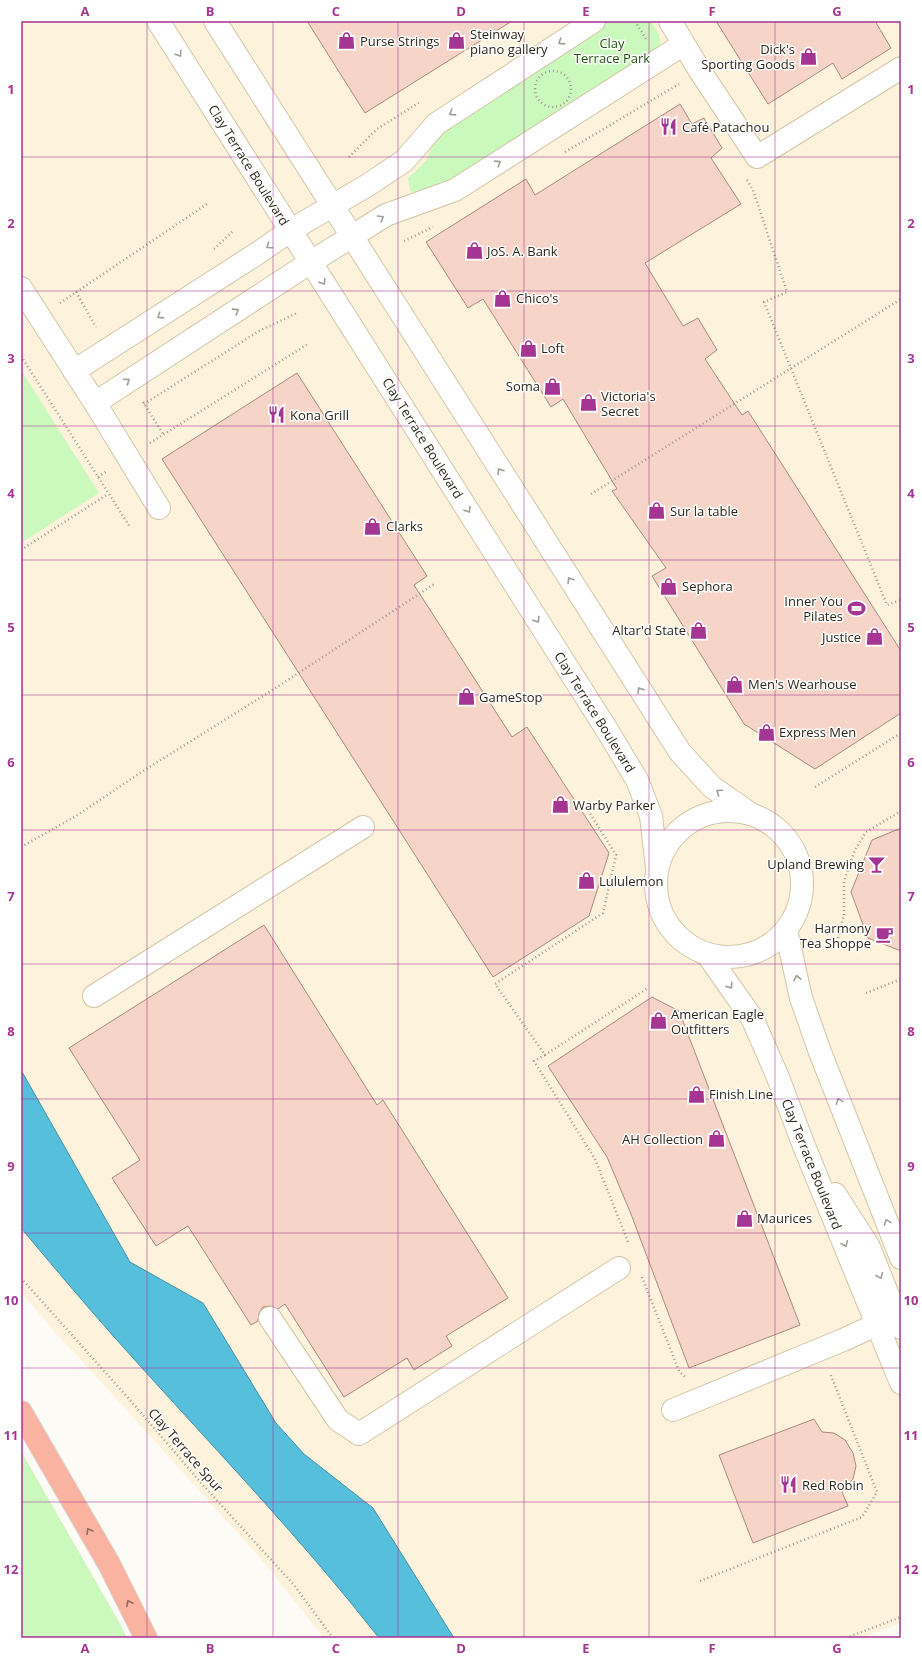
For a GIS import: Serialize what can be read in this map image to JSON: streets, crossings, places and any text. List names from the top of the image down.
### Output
{
  "streets": {
    "street": ["Clay Terrace Boulevard"],
    "path": ["Clay Terrace Spur"]
  },
  "parks": ["Clay Terrace Park"],
  "places": {
    "shop": [
      "Purse Strings",
      "Steinway piano gallery",
      "Dick's Sporting Goods",
      "JoS. A. Bank",
      "Chico's",
      "Loft",
      "Soma",
      "Victoria's Secret",
      "Sur la table",
      "Clarks",
      "Sephora",
      "Altar'd State",
      "Justice",
      "Men's Wearhouse",
      "GameStop",
      "Express Men",
      "Warby Parker",
      "Lululemon",
      "American Eagle Outfitters",
      "Finish Line",
      "AH Collection",
      "Maurices"
    ],
    "restaurant": ["Café Patachou", "Kona Grill", "Red Robin"],
    "sports": ["Inner You Pilates"],
    "bar": ["Upland Brewing"],
    "cafe": ["Harmony Tea Shoppe"]
  },
  "grid": {
    "columns": [
      "A",
      "B",
      "C",
      "D",
      "E",
      "F",
      "G"
    ],
    "rows": [
      "1",
      "2",
      "3",
      "4",
      "5",
      "6",
      "7",
      "8",
      "9",
      "10",
      "11",
      "12"
    ]
  }
}
